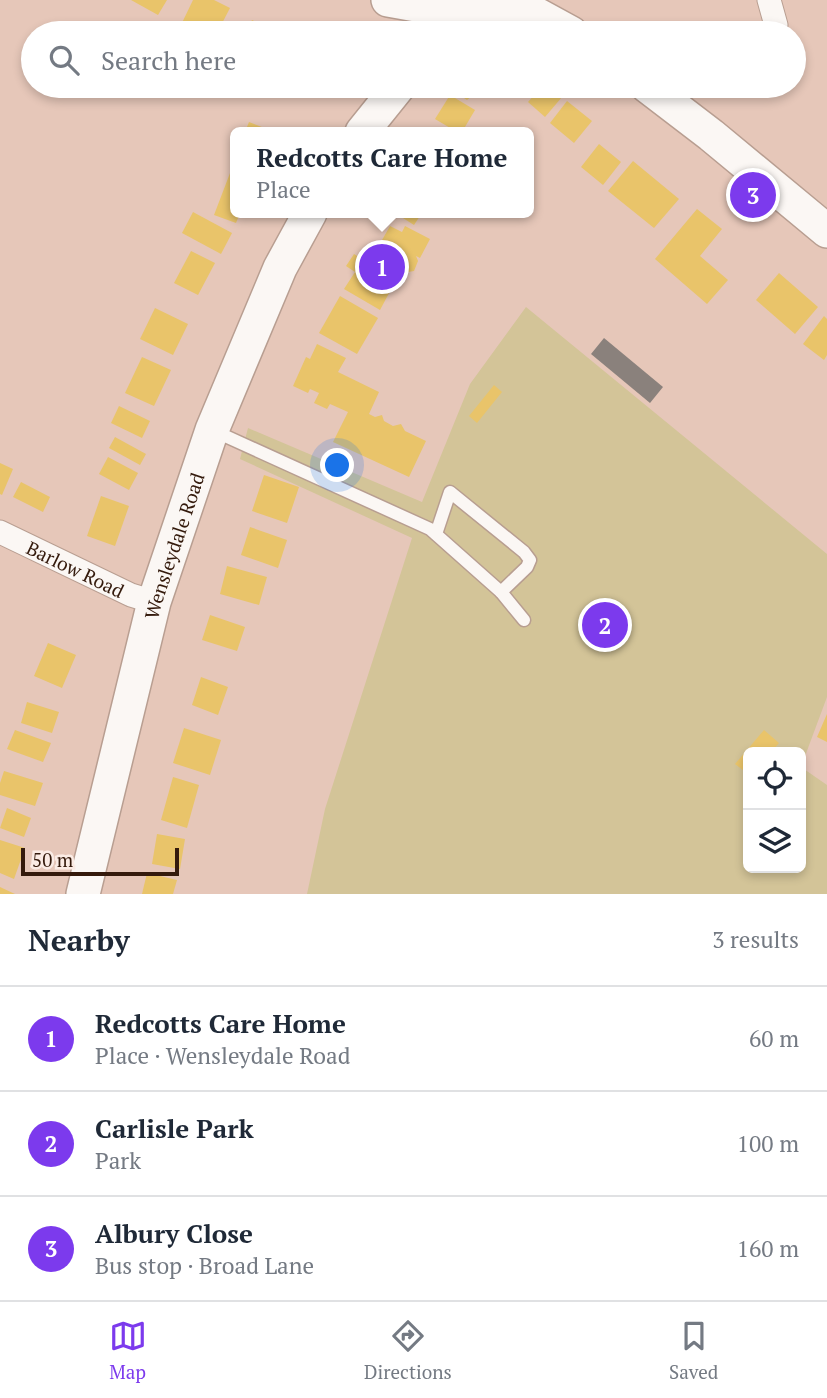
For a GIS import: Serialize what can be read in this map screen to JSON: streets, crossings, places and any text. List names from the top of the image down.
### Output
{
  "streets": {
    "street": ["Wensleydale Road", "Barlow Road"]
  },
  "crossings": [
    ["Wensleydale Road", "Barlow Road"]
  ],
  "scale_bar": "50 m",
  "page": {
    "search": "Search here",
    "popup": ["Redcotts Care Home", "Place"],
    "pins": ["3", "1", "2"],
    "scale": "50 m",
    "heading": ["Nearby", "3 results"],
    "list": [
      {
        "mark": "1",
        "name": "Redcotts Care Home",
        "note": "Place · Wensleydale Road",
        "value": "60 m"
      },
      {
        "mark": "2",
        "name": "Carlisle Park",
        "note": "Park",
        "value": "100 m"
      },
      {
        "mark": "3",
        "name": "Albury Close",
        "note": "Bus stop · Broad Lane",
        "value": "160 m"
      }
    ],
    "nav": ["Map", "Directions", "Saved"]
  }
}
